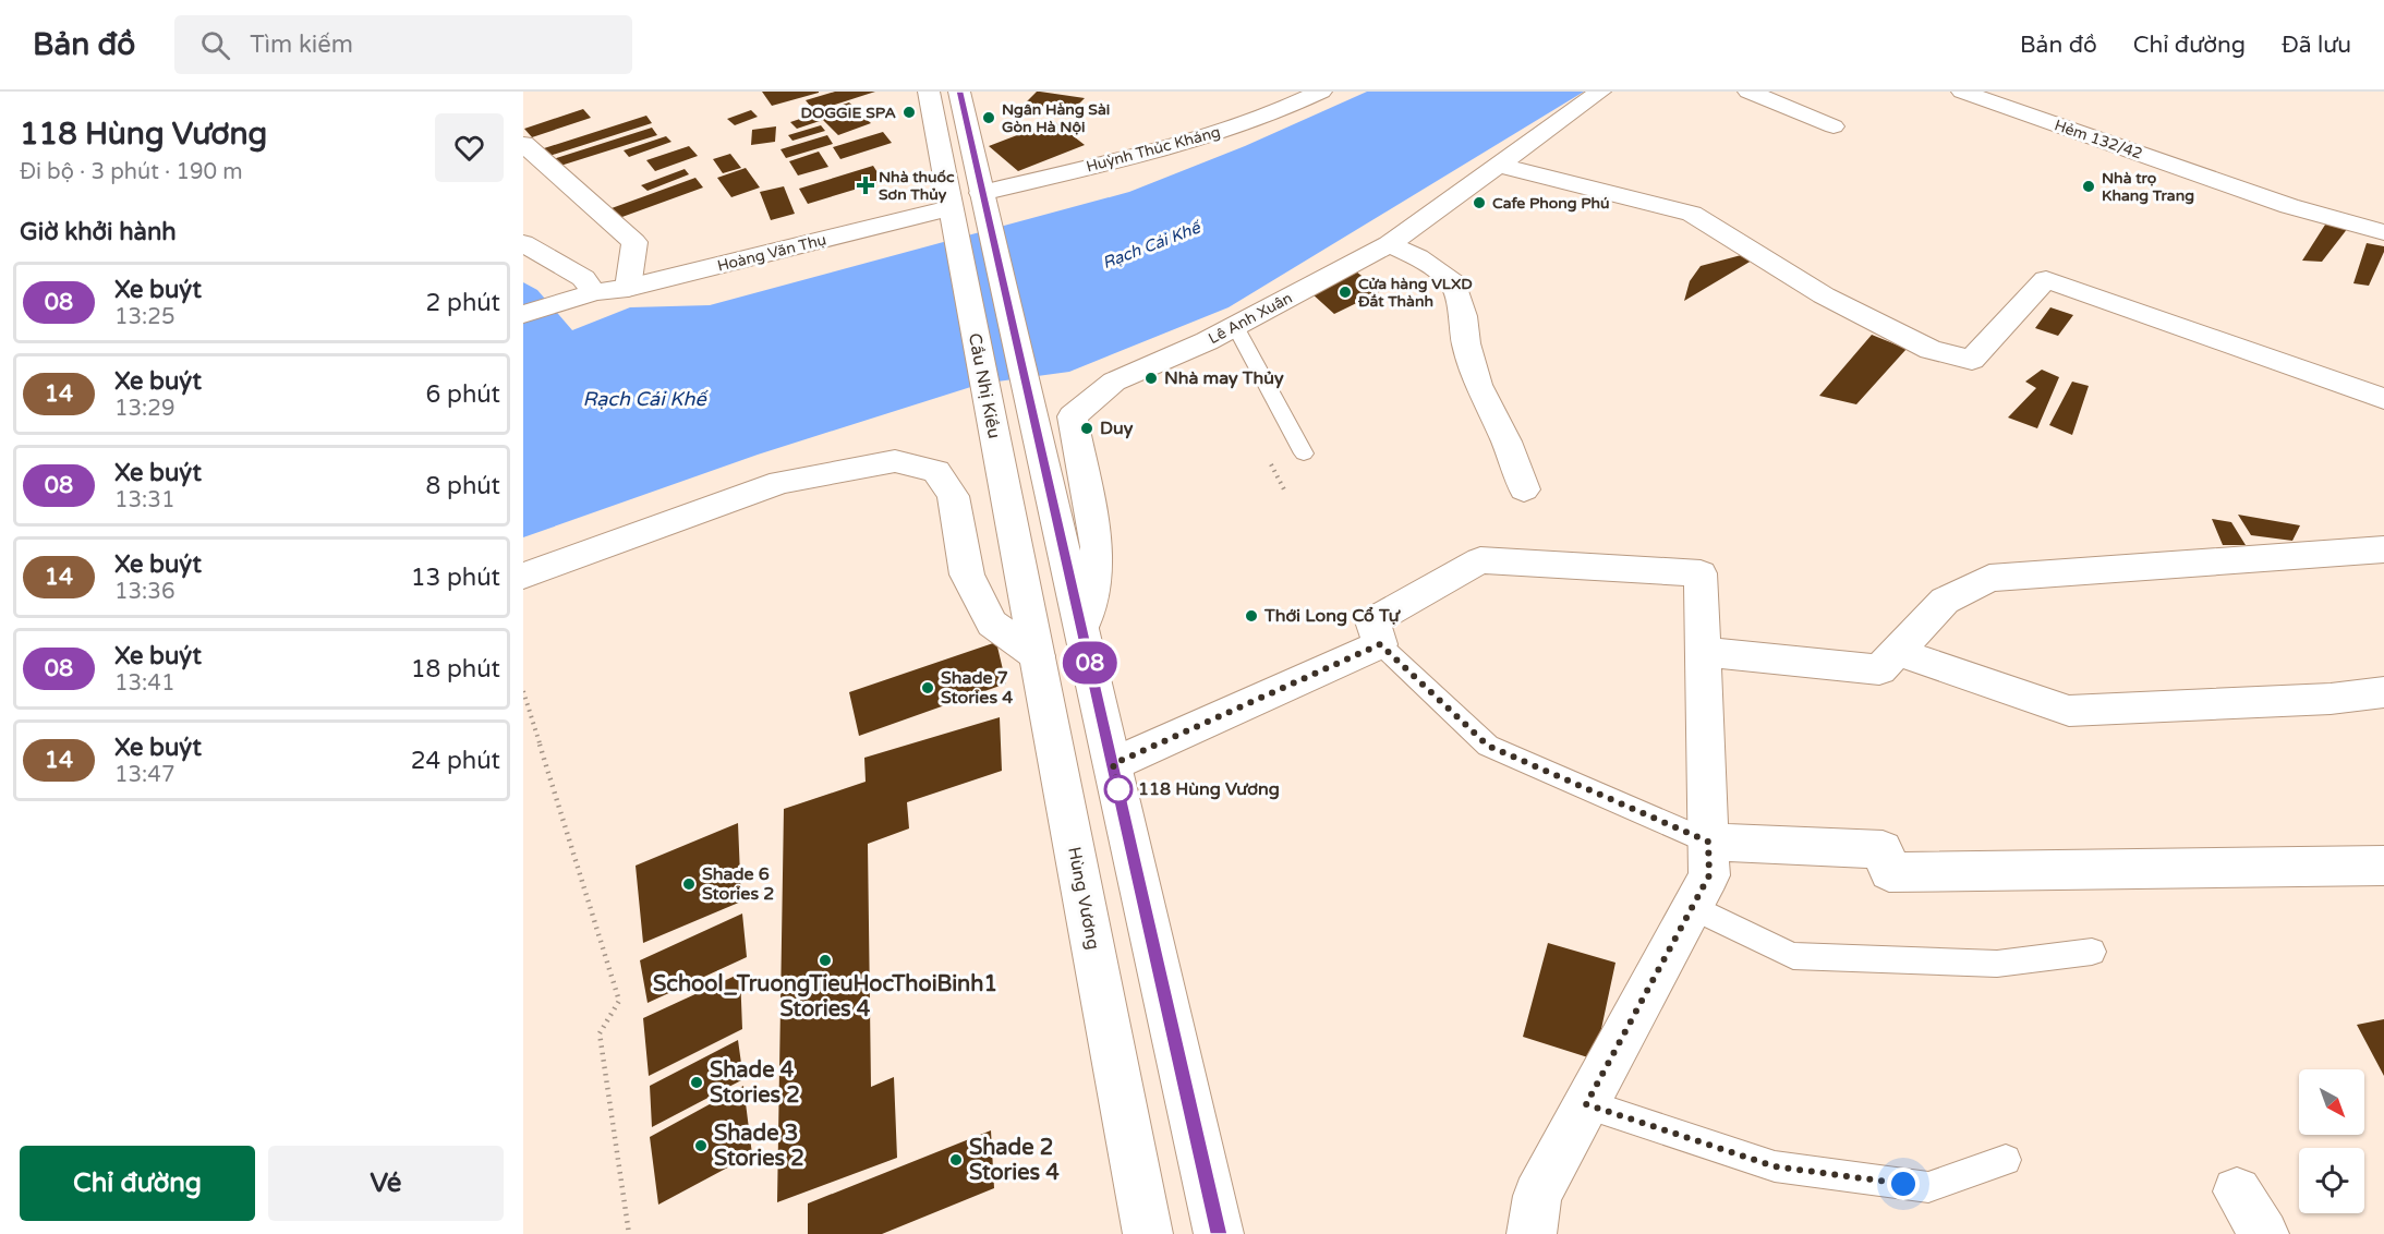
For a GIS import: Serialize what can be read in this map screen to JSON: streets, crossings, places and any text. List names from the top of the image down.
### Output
{
  "streets": {
    "main road": [
      "Hẻm 132/42",
      "Huỳnh Thúc Kháng",
      "Hoàng Văn Thụ",
      "Lê Anh Xuân",
      "Cầu Nhị Kiều",
      "Hùng Vương"
    ]
  },
  "crossings": [
    ["Hoàng Văn Thụ", "Cầu Nhị Kiều"],
    ["Cầu Nhị Kiều", "Hùng Vương"]
  ],
  "water": ["Rạch Cái Khế"],
  "places": {
    "other": [
      "DOGGIE SPA",
      "Ngân Hàng Sài Gòn Hà Nội",
      "Nhà trọ Khang Trang",
      "Cafe Phong Phú",
      "Cửa hàng VLXD Đắt Thành",
      "Nhà may Thủy",
      "Duy",
      "Thới Long Cổ Tự",
      "Shade 7 Stories 4",
      "118 Hùng Vương",
      "Shade 6 Stories 2",
      "School_TruongTieuHocThoiBinh1 Stories 4",
      "Shade 4 Stories 2",
      "Shade 3 Stories 2",
      "Shade 2 Stories 4"
    ],
    "health": ["Nhà thuốc Sơn Thủy"]
  },
  "lines": ["bus line 08"],
  "north": "bottom right",
  "page": {
    "header": "Bản đồ",
    "search": "Tìm kiếm",
    "nav": ["Bản đồ", "Chỉ đường", "Đã lưu"],
    "heading": [
      ["118 Hùng Vương", "Đi bộ · 3 phút · 190 m"],
      "Giờ khởi hành"
    ],
    "on_map": "08",
    "list": [
      {
        "mark": "08",
        "name": "Xe buýt",
        "note": "13:25",
        "value": "2 phút"
      },
      {
        "mark": "14",
        "name": "Xe buýt",
        "note": "13:29",
        "value": "6 phút"
      },
      {
        "mark": "08",
        "name": "Xe buýt",
        "note": "13:31",
        "value": "8 phút"
      },
      {
        "mark": "14",
        "name": "Xe buýt",
        "note": "13:36",
        "value": "13 phút"
      },
      {
        "mark": "08",
        "name": "Xe buýt",
        "note": "13:41",
        "value": "18 phút"
      },
      {
        "mark": "14",
        "name": "Xe buýt",
        "note": "13:47",
        "value": "24 phút"
      }
    ],
    "buttons": ["Chỉ đường", "Vé"]
  }
}
